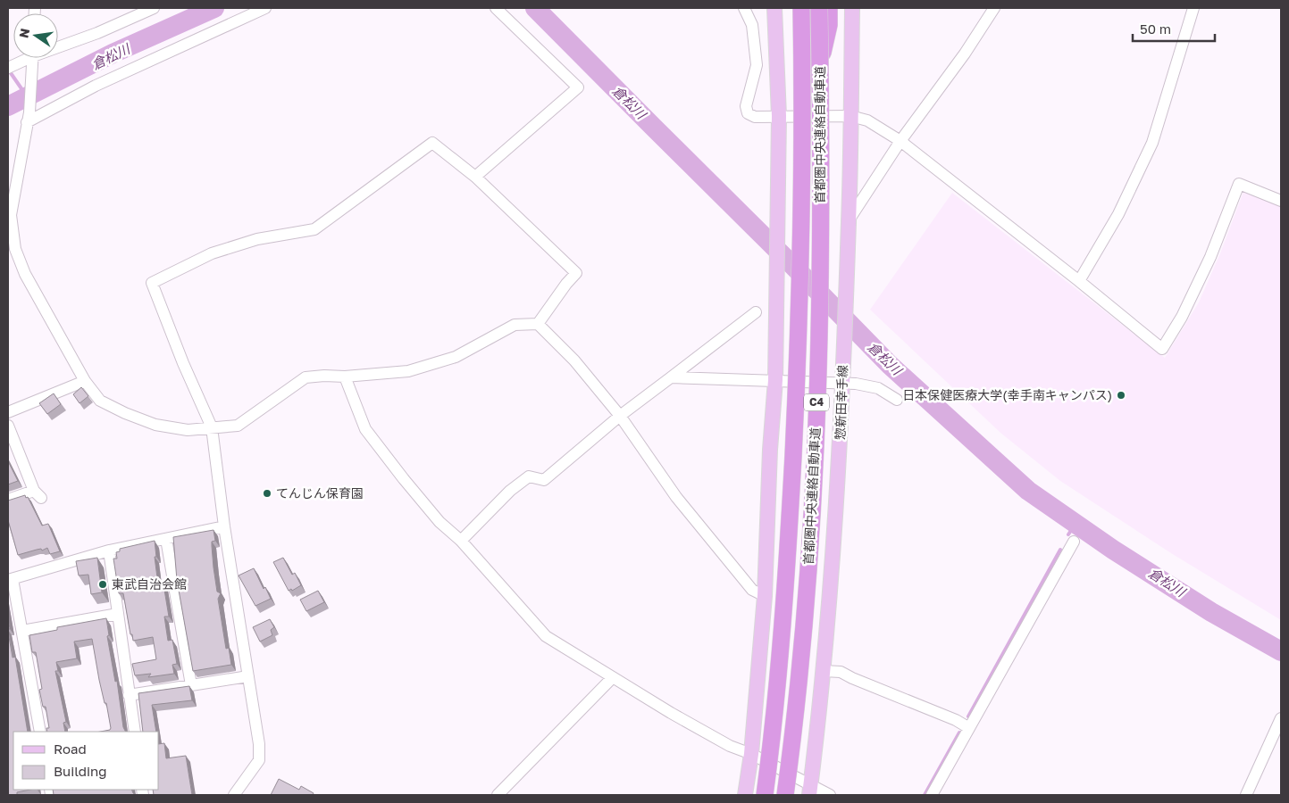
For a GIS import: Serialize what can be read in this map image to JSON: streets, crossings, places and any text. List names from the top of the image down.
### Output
{
  "streets": {
    "highway": ["首都圏中央連絡自動車道", "C4"],
    "main road": ["惣新田幸手線"]
  },
  "water": ["倉松川"],
  "places": ["日本保健医療大学(幸手南キャンパス)", "てんじん保育園", "東武自治会館"],
  "legend": ["Road", "Building"],
  "scale_bar": "50 m",
  "north": "left"
}
